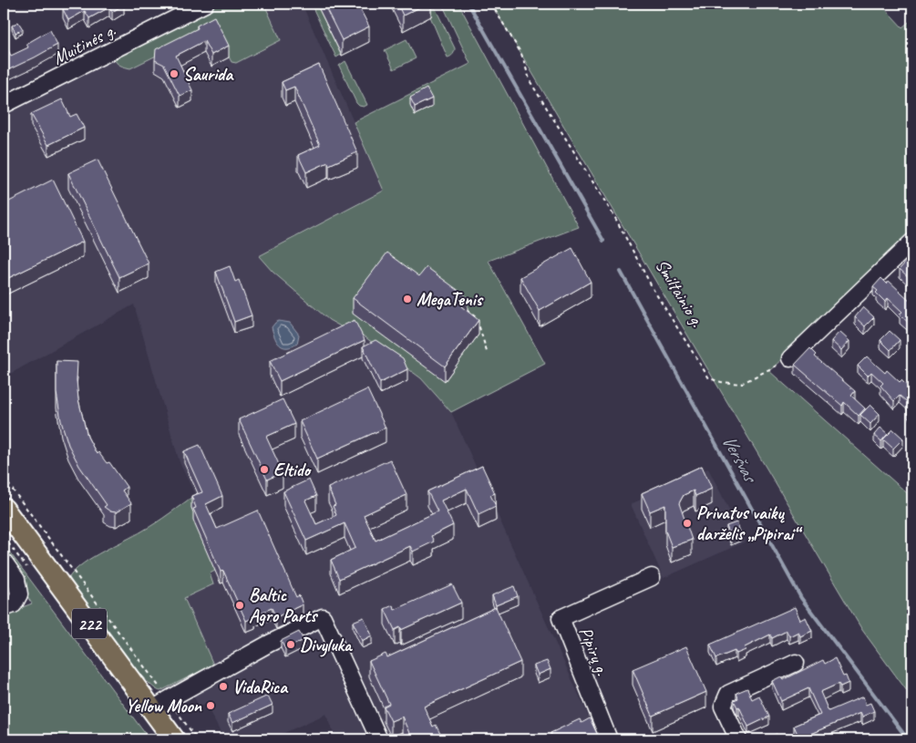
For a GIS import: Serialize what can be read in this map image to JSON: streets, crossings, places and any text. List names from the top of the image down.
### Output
{
  "streets": {
    "main road": ["222"],
    "street": ["Muitinės g.", "Pipirų g."],
    "path": ["Smiltainio g."]
  },
  "water": ["Veršvas"],
  "places": [
    "Saurida",
    "MegaTenis",
    "Eltido",
    "Privatus vaikų darželis „Pipirai“",
    "Baltic Agro Parts",
    "Divyluka",
    "VidaRica",
    "Yellow Moon"
  ]
}
